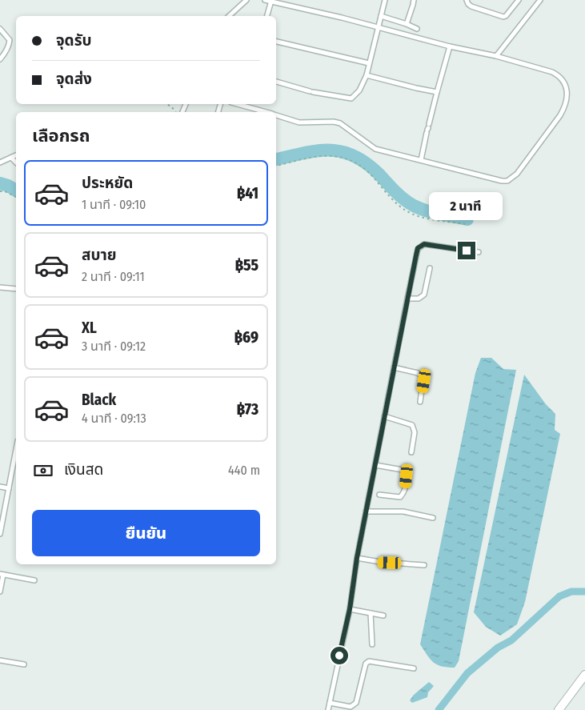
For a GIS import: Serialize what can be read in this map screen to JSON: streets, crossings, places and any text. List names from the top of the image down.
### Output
{
  "page": {
    "banner": ["จุดรับ", "จุดส่ง"],
    "heading": "เลือกรถ",
    "list": [
      {
        "name": "ประหยัด",
        "note": "1 นาที · 09:10",
        "value": "฿41"
      },
      {
        "name": "สบาย",
        "note": "2 นาที · 09:11",
        "value": "฿55"
      },
      {
        "name": "XL",
        "note": "3 นาที · 09:12",
        "value": "฿69"
      },
      {
        "name": "Black",
        "note": "4 นาที · 09:13",
        "value": "฿73"
      }
    ],
    "bubble": "2 นาที",
    "pay": ["เงินสด", "440 m"],
    "buttons": "ยืนยัน"
  }
}
